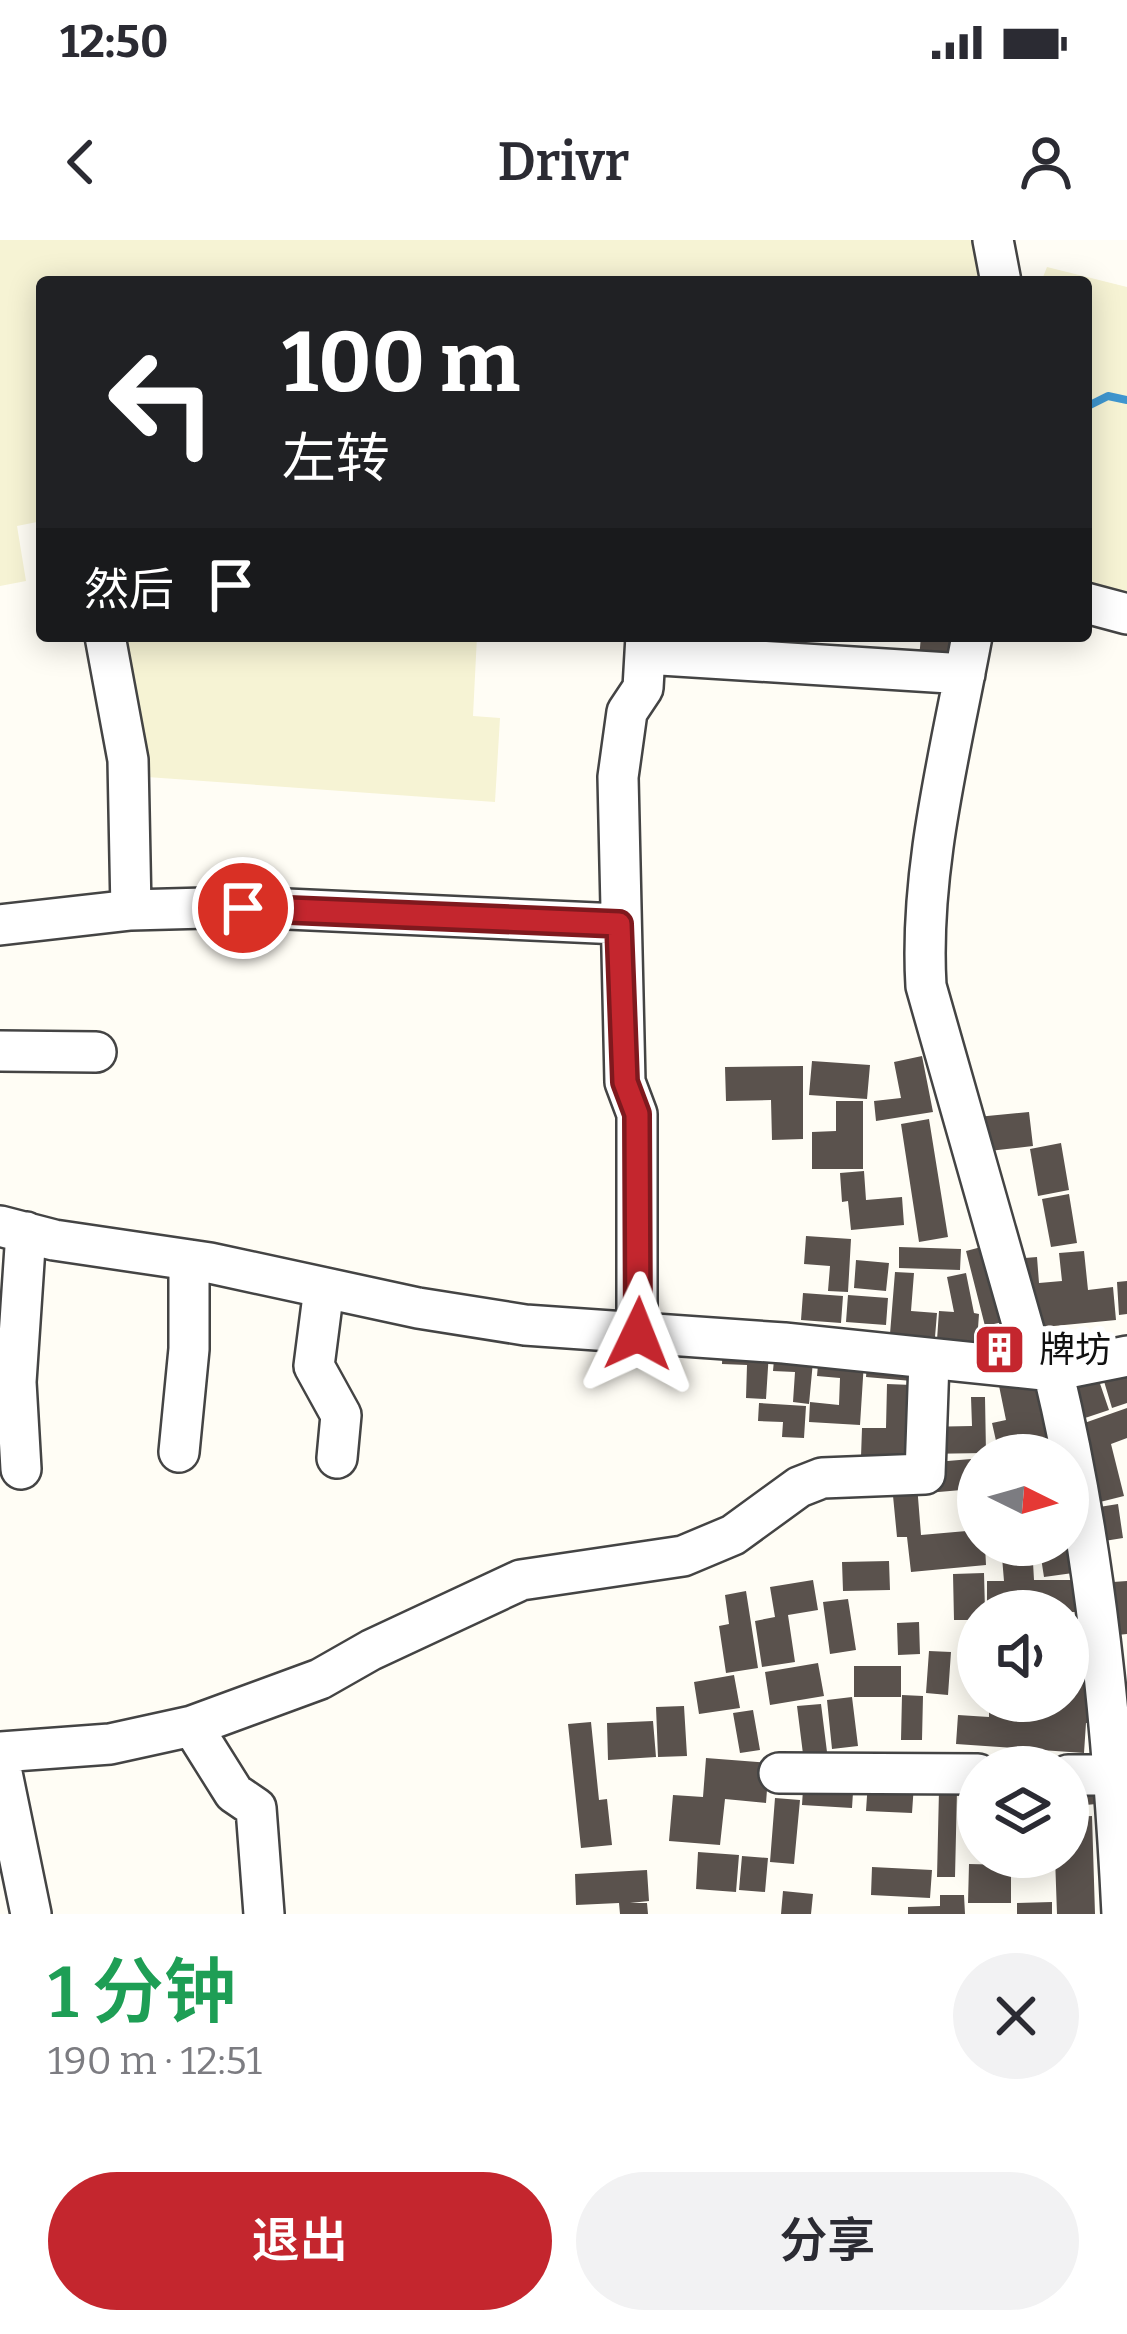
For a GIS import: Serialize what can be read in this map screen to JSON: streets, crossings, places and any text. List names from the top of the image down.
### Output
{
  "places": {
    "building": ["牌坊"]
  },
  "north": "right",
  "page": {
    "status": "12:50",
    "header": "Drivr",
    "turn": ["100 m", "左转"],
    "then": "然后",
    "heading": ["1 分钟", "190 m · 12:51"],
    "buttons": ["退出", "分享"]
  }
}
